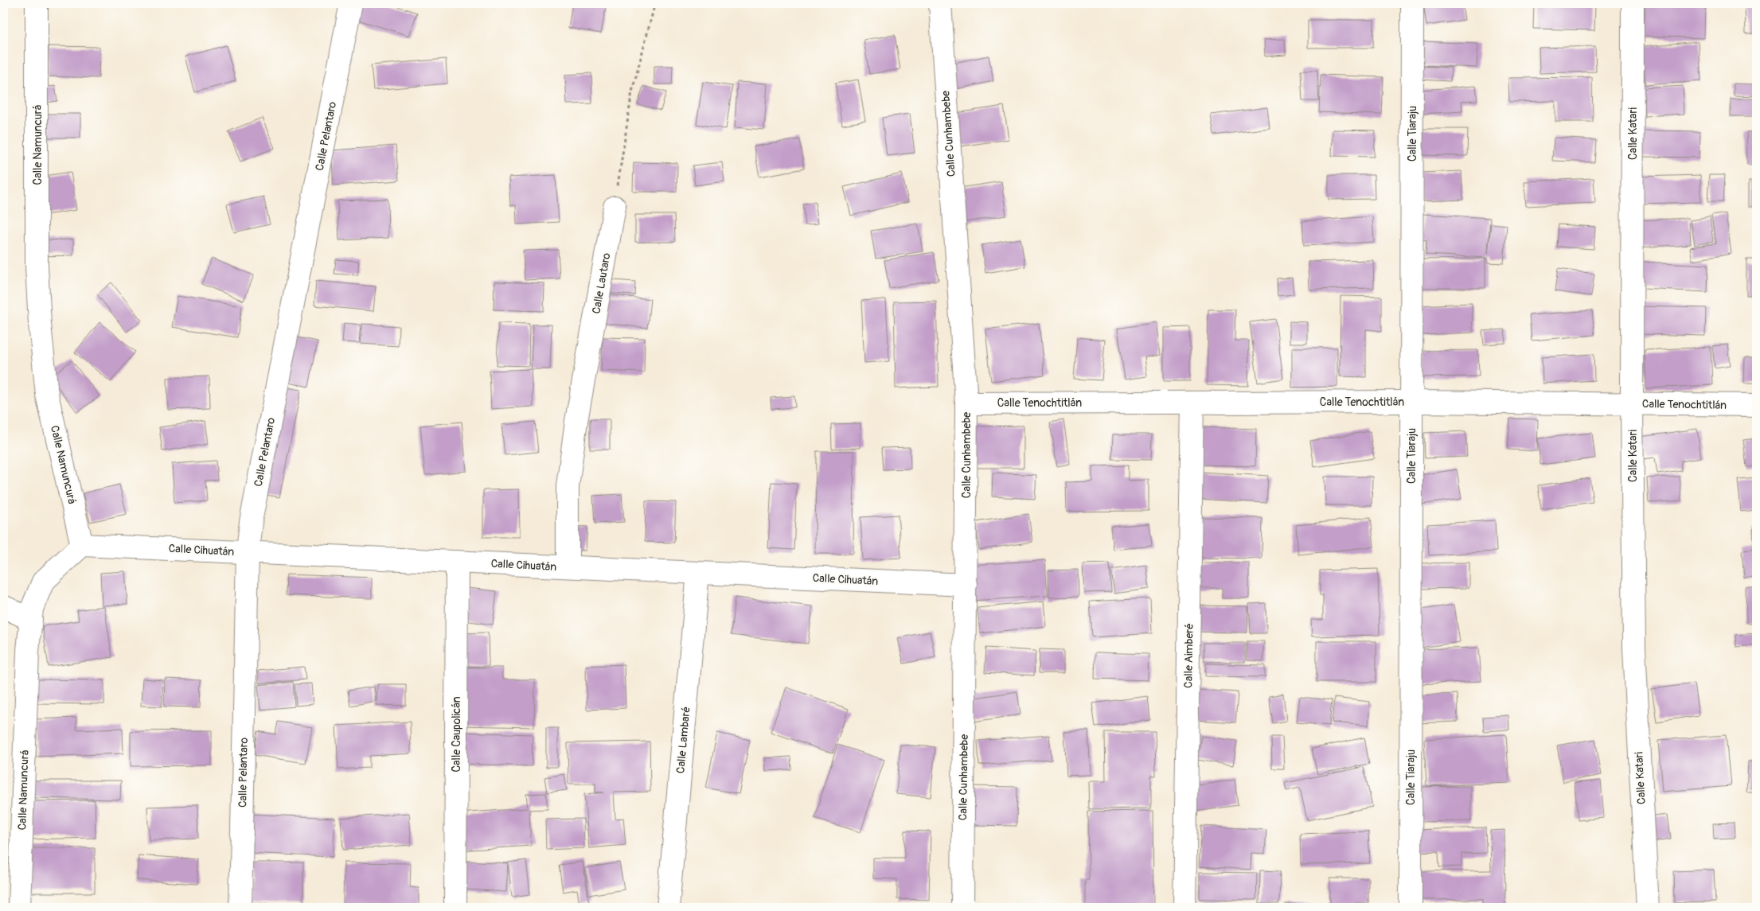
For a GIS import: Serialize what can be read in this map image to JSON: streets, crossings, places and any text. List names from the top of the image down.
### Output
{
  "streets": {
    "street": [
      "Calle Cunhambebe",
      "Calle Tiaraju",
      "Calle Katari",
      "Calle Pelantaro",
      "Calle Namuncurá",
      "Calle Lautaro",
      "Calle Tenochtitlán",
      "Calle Cihuatán",
      "Calle Aimberé",
      "Calle Caupolicán",
      "Calle Lambaré"
    ]
  },
  "crossings": [
    ["Calle Cunhambebe", "Calle Tenochtitlán"],
    ["Calle Cunhambebe", "Calle Cihuatán"],
    ["Calle Tiaraju", "Calle Tenochtitlán"],
    ["Calle Katari", "Calle Tenochtitlán"],
    ["Calle Pelantaro", "Calle Cihuatán"],
    ["Calle Namuncurá", "Calle Cihuatán"],
    ["Calle Lautaro", "Calle Cihuatán"],
    ["Calle Tenochtitlán", "Calle Aimberé"],
    ["Calle Cihuatán", "Calle Caupolicán"],
    ["Calle Cihuatán", "Calle Lambaré"]
  ]
}
